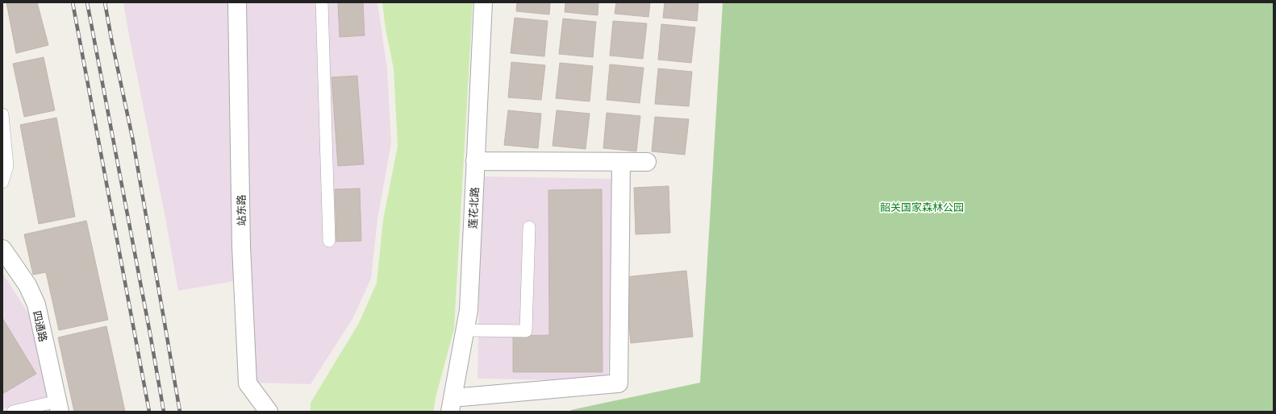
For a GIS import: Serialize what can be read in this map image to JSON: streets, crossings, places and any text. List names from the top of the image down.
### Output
{
  "streets": {
    "street": ["莲花北路", "站东路", "四通路"]
  },
  "parks": ["韶关国家森林公园"]
}
